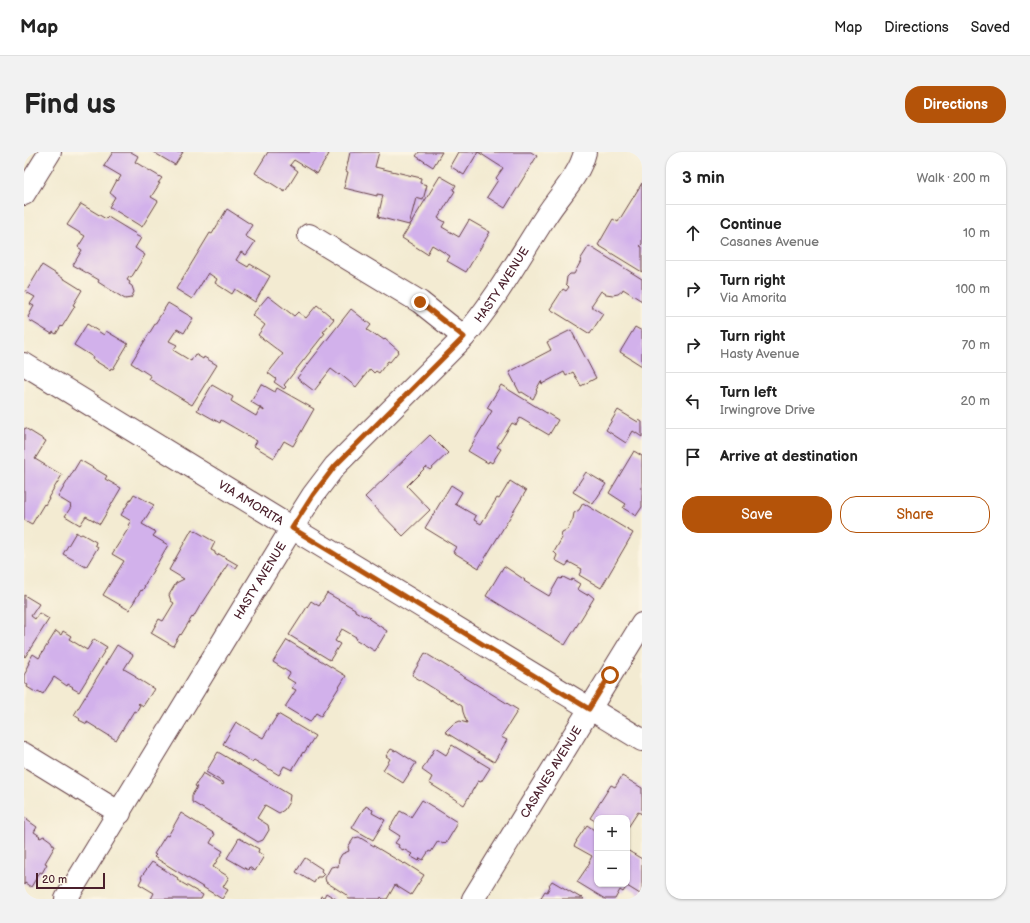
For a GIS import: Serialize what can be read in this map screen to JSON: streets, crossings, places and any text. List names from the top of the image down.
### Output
{
  "streets": {
    "street": ["HASTY AVENUE", "VIA AMORITA", "CASANES AVENUE"]
  },
  "crossings": [
    ["HASTY AVENUE", "VIA AMORITA"],
    ["VIA AMORITA", "CASANES AVENUE"]
  ],
  "scale_bar": "20 m",
  "page": {
    "header": "Map",
    "nav": ["Map", "Directions", "Saved"],
    "buttons": [
      "Directions",
      ["Save", "Share"]
    ],
    "title": "Find us",
    "heading": ["3 min", "Walk · 200 m"],
    "list": [
      ["Continue", "Casanes Avenue", "10 m"],
      ["Turn right", "Via Amorita", "100 m"],
      ["Turn right", "Hasty Avenue", "70 m"],
      ["Turn left", "Irwingrove Drive", "20 m"],
      "Arrive at destination"
    ],
    "map_buttons": ["+", "−"],
    "scale": "20 m"
  }
}
